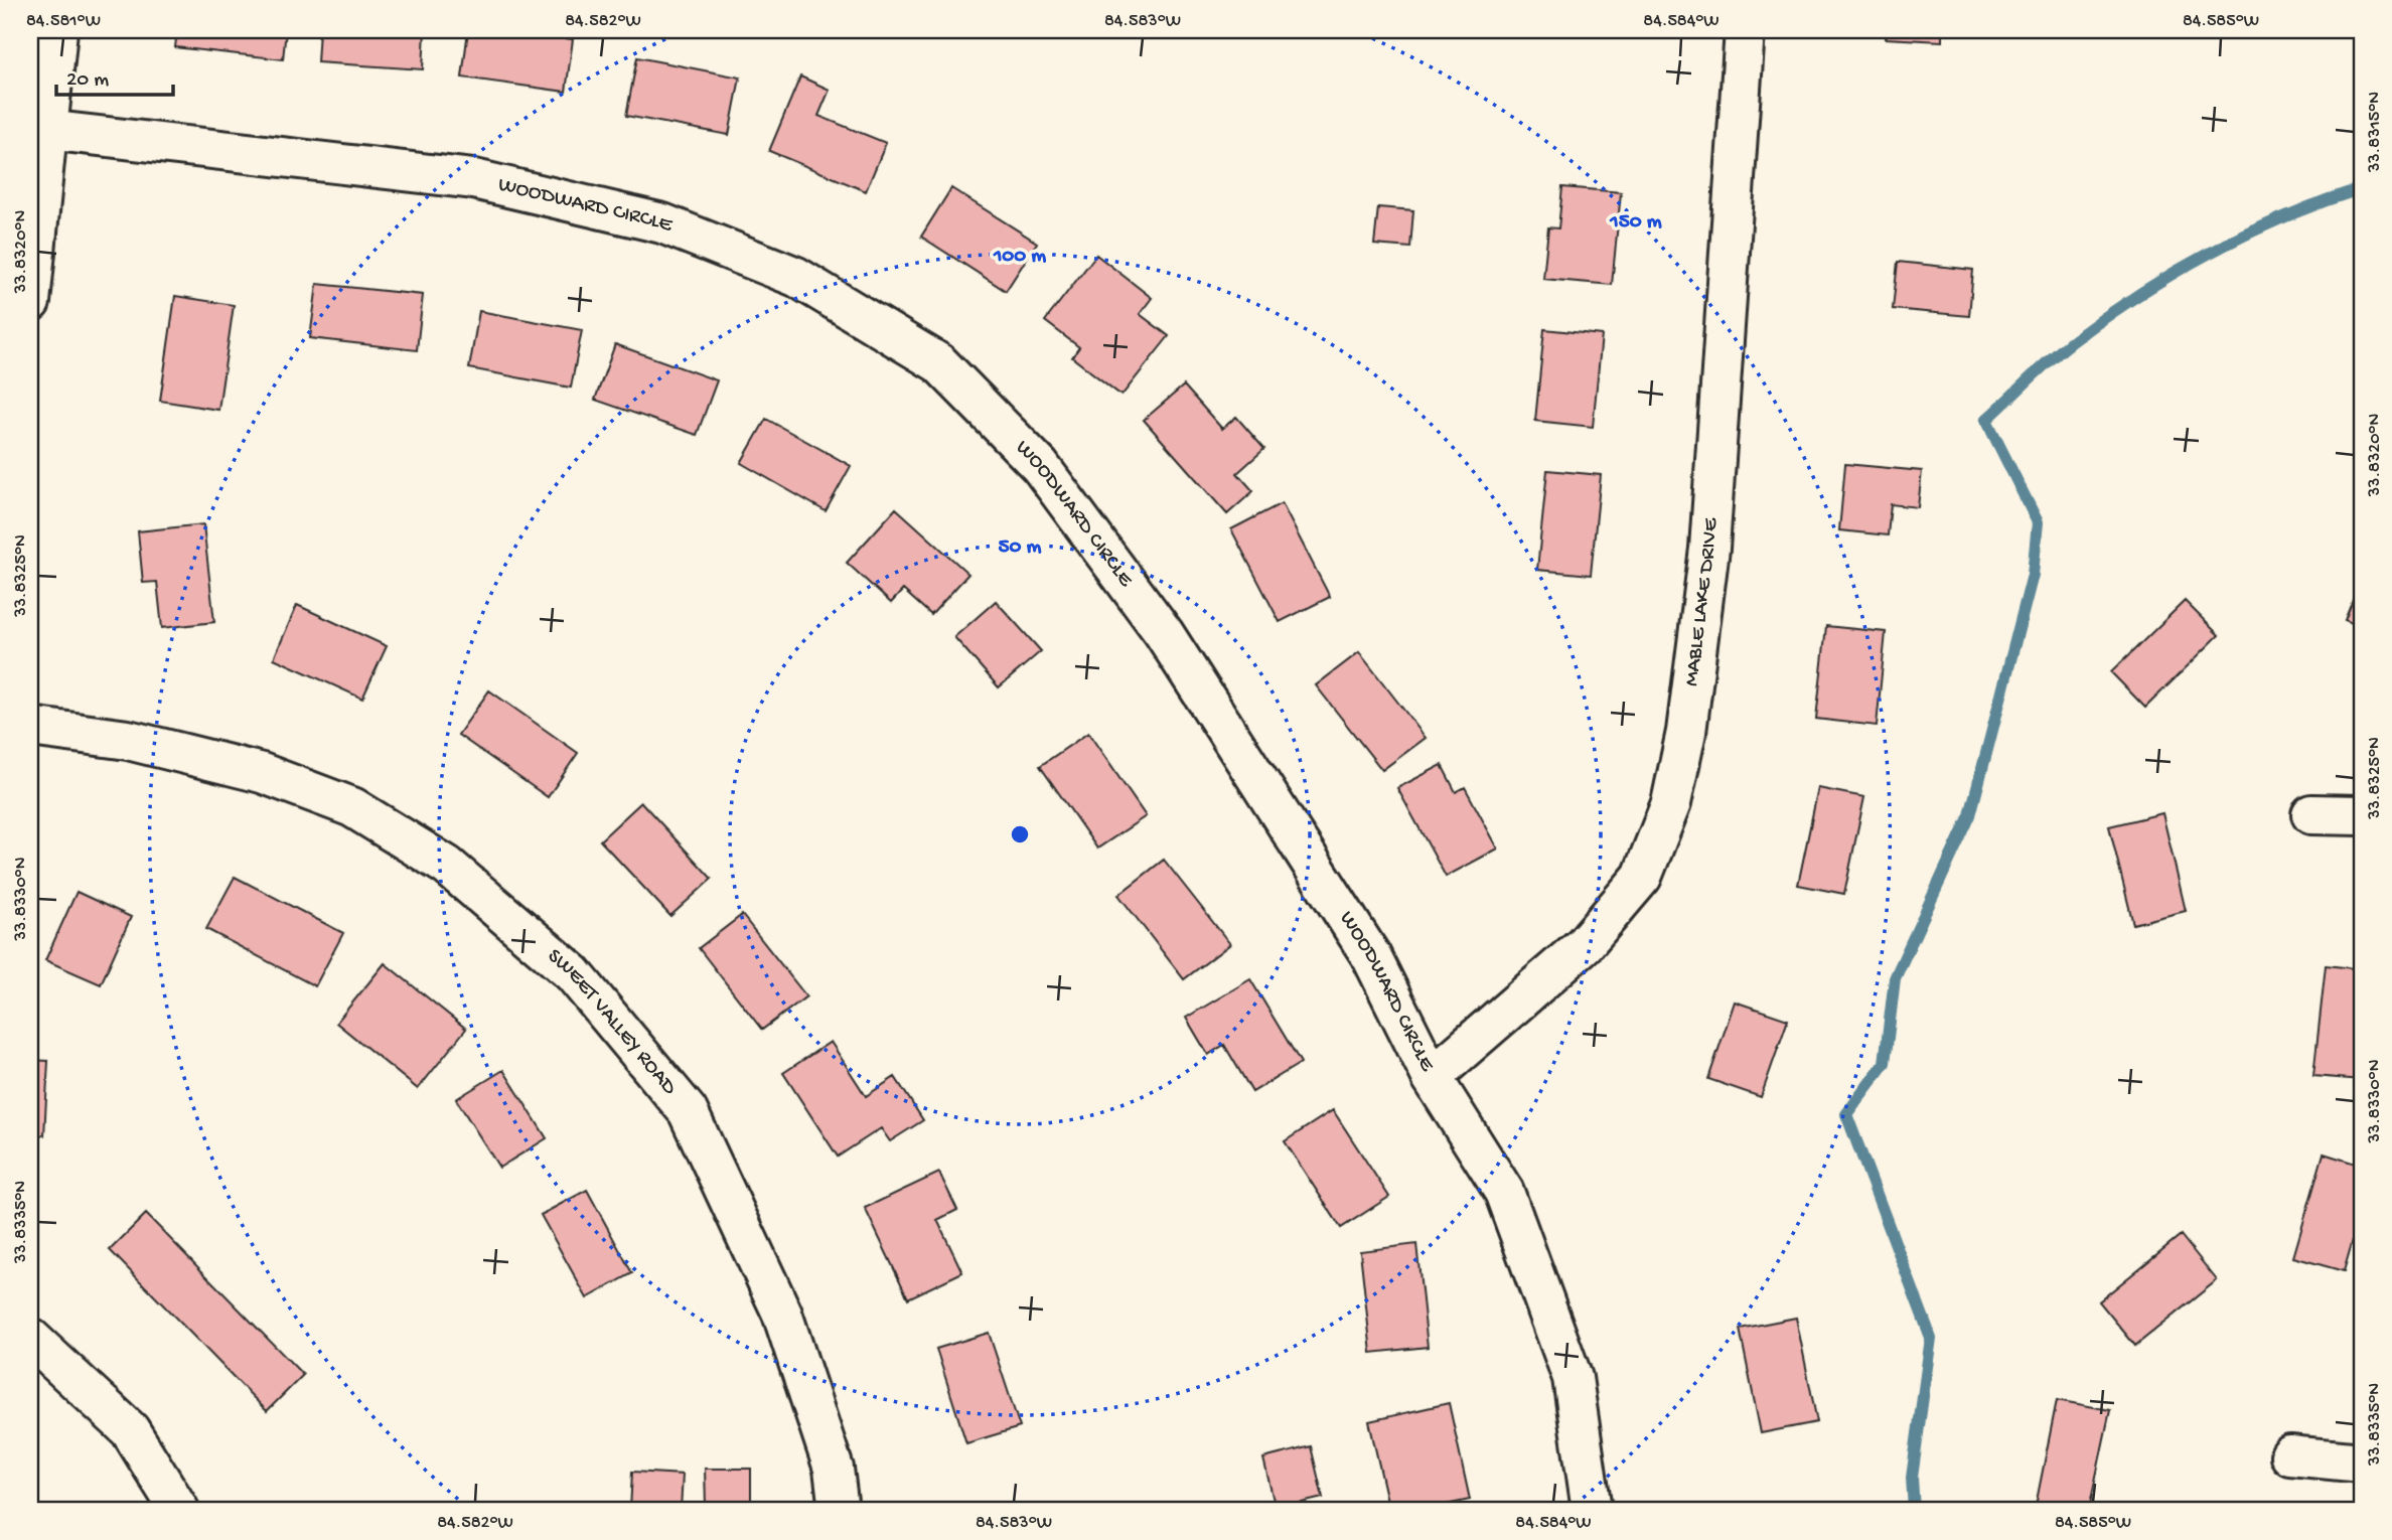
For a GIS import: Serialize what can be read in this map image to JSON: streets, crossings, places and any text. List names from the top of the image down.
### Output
{
  "streets": {
    "street": ["WOODWARD CIRCLE", "MABLE LAKE DRIVE", "SWEET VALLEY ROAD"]
  },
  "crossings": [
    ["WOODWARD CIRCLE", "MABLE LAKE DRIVE"]
  ],
  "scale_bar": "20 m",
  "coordinates": [
    "84.581°W",
    "84.582°W",
    "84.583°W",
    "84.584°W",
    "84.585°W",
    "33.8315°N",
    "33.8320°N",
    "33.8325°N",
    "33.8330°N",
    "33.8335°N"
  ],
  "rings": ["150 m", "100 m", "50 m"]
}
